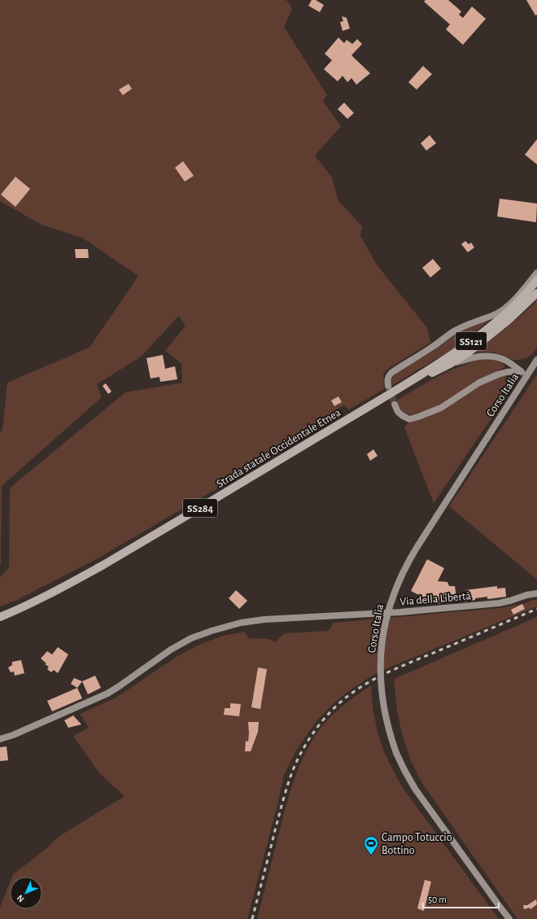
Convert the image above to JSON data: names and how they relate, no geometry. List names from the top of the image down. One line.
{"streets":{"main road":["SS121","Corso Italia","Strada statale Occidentale Etnea","SS284","Via della Libertà"]},"crossings":[["SS121","Strada statale Occidentale Etnea"]],"places":{"sports":["Campo Totuccio Bottino"]},"scale_bar":"50 m","north":"bottom left"}
